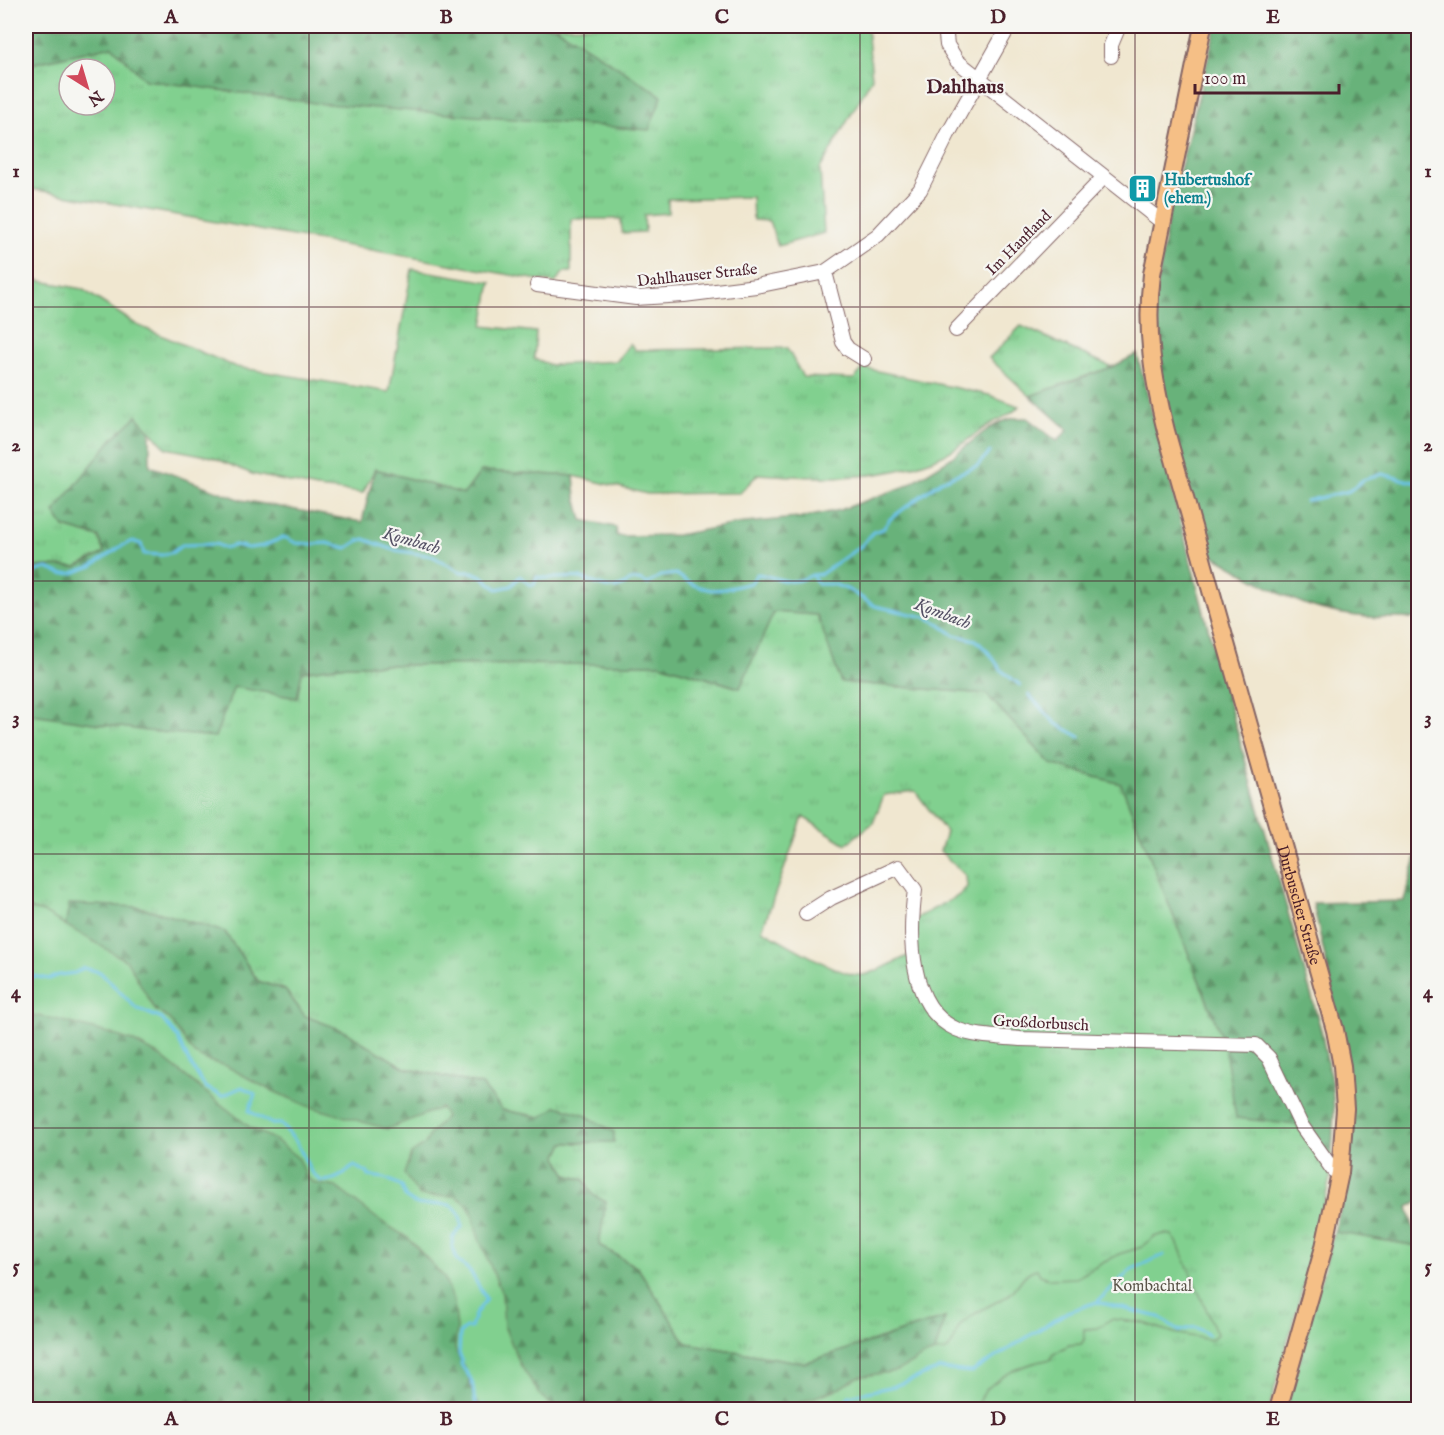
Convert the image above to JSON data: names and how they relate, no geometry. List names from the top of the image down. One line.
{"streets":{"main road":["Durbuscher Straße"],"street":["Im Hanfland","Dahlhauser Straße","Großdorbusch"]},"crossings":[["Durbuscher Straße","Großdorbusch"]],"districts":["Dahlhaus"],"water":["Kombach"],"parks":["Kombachtal"],"places":{"building":["Hubertushof (ehem.)"]},"scale_bar":"100 m","north":"bottom right","grid":{"columns":["A","B","C","D","E"],"rows":["1","2","3","4","5"]}}
